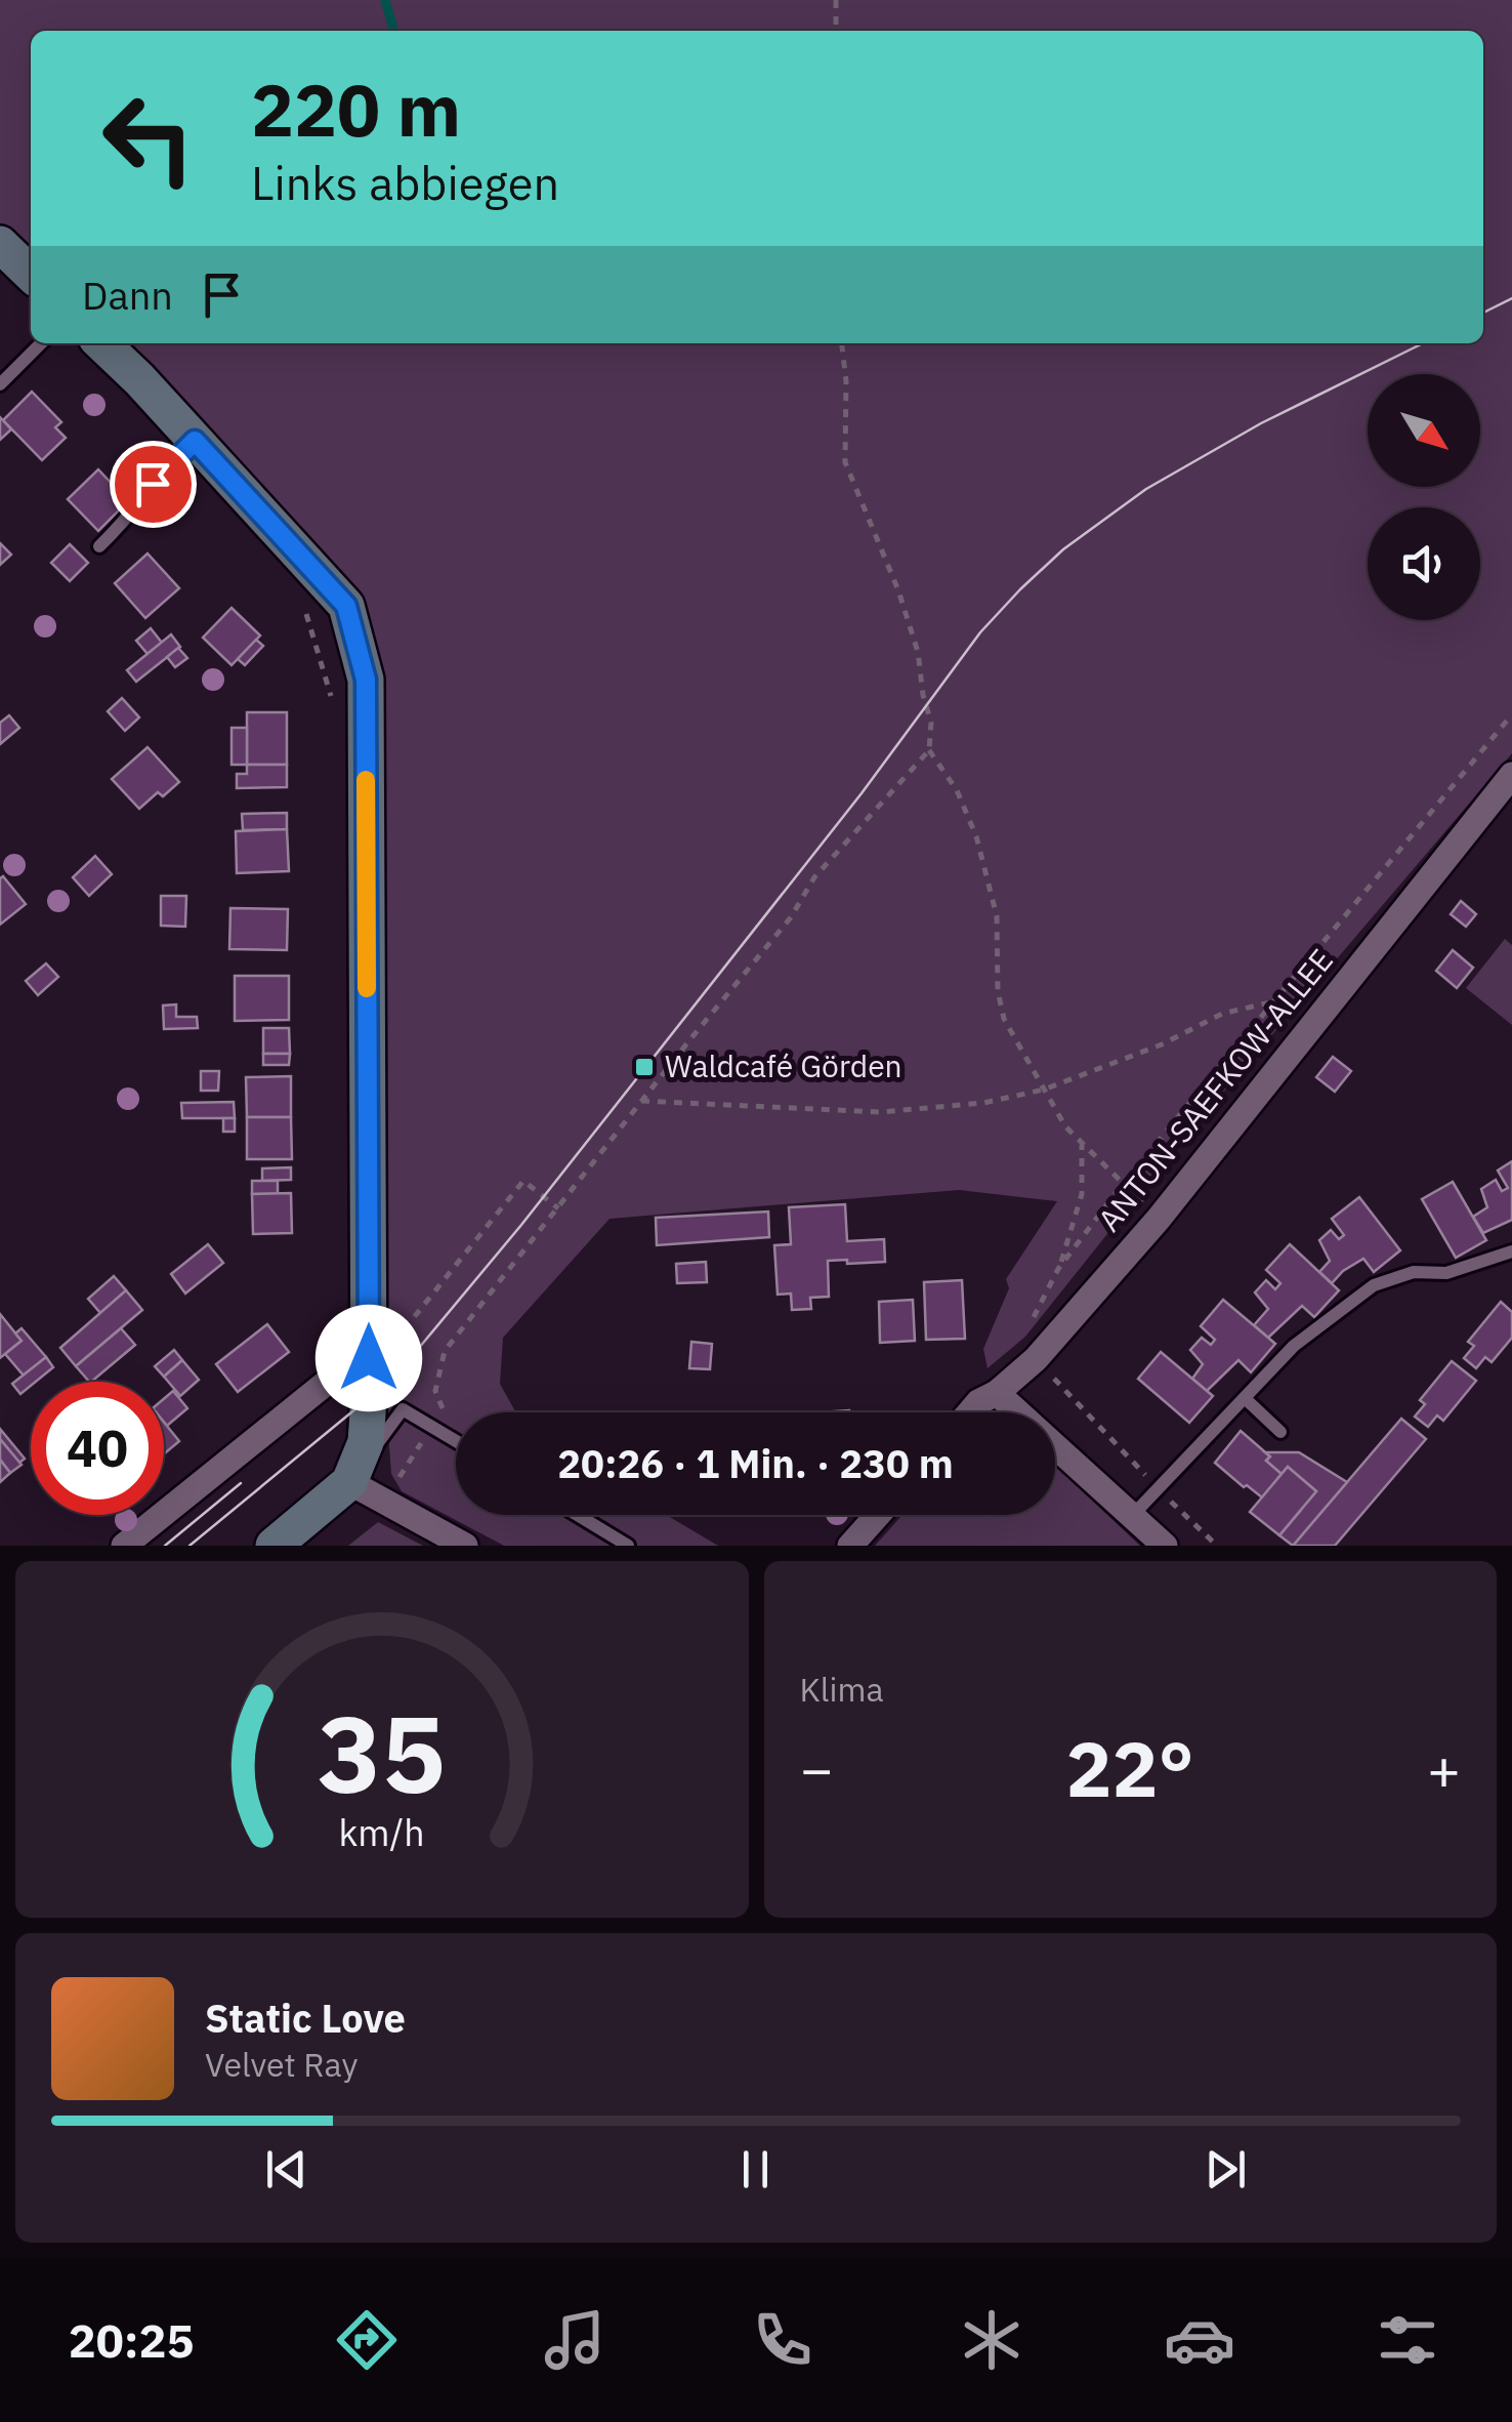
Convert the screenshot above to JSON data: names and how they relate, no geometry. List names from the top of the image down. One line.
{"streets":{"street":["ANTON-SAEFKOW-ALLEE"]},"places":{"transit":["Waldcafé Görden"]},"north":"bottom right","page":{"turn":["220 m","Links abbiegen"],"then":"Dann","limit":"40","trip":"20:26 · 1 Min. · 230 m","tile":"Klima","heat":["−","22°","+"],"song":["Static Love","Velvet Ray"],"tabs":"20:25","gauge":["35","km/h"]}}
